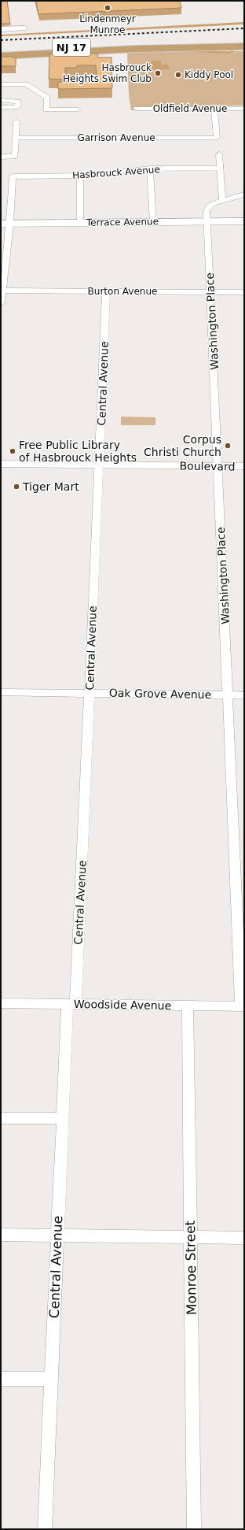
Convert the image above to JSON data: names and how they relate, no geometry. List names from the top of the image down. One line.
{"streets":{"highway":["NJ 17"],"main road":["Terrace Avenue"],"street":["Oldfield Avenue","Garrison Avenue","Hasbrouck Avenue","Burton Avenue","Washington Place","Central Avenue","Boulevard","Oak Grove Avenue","Woodside Avenue","Monroe Street"]},"crossings":[["Oldfield Avenue","Garrison Avenue"],["Hasbrouck Avenue","Terrace Avenue"],["Terrace Avenue","Washington Place"],["Burton Avenue","Washington Place"],["Burton Avenue","Central Avenue"],["Washington Place","Boulevard"],["Washington Place","Oak Grove Avenue"],["Washington Place","Woodside Avenue"],["Central Avenue","Boulevard"],["Central Avenue","Oak Grove Avenue"],["Central Avenue","Woodside Avenue"],["Woodside Avenue","Monroe Street"]],"places":["Lindenmeyr Munroe","Hasbrouck Heights Swim Club","Kiddy Pool","Corpus Christi Church","Free Public Library of Hasbrouck Heights","Tiger Mart"]}
